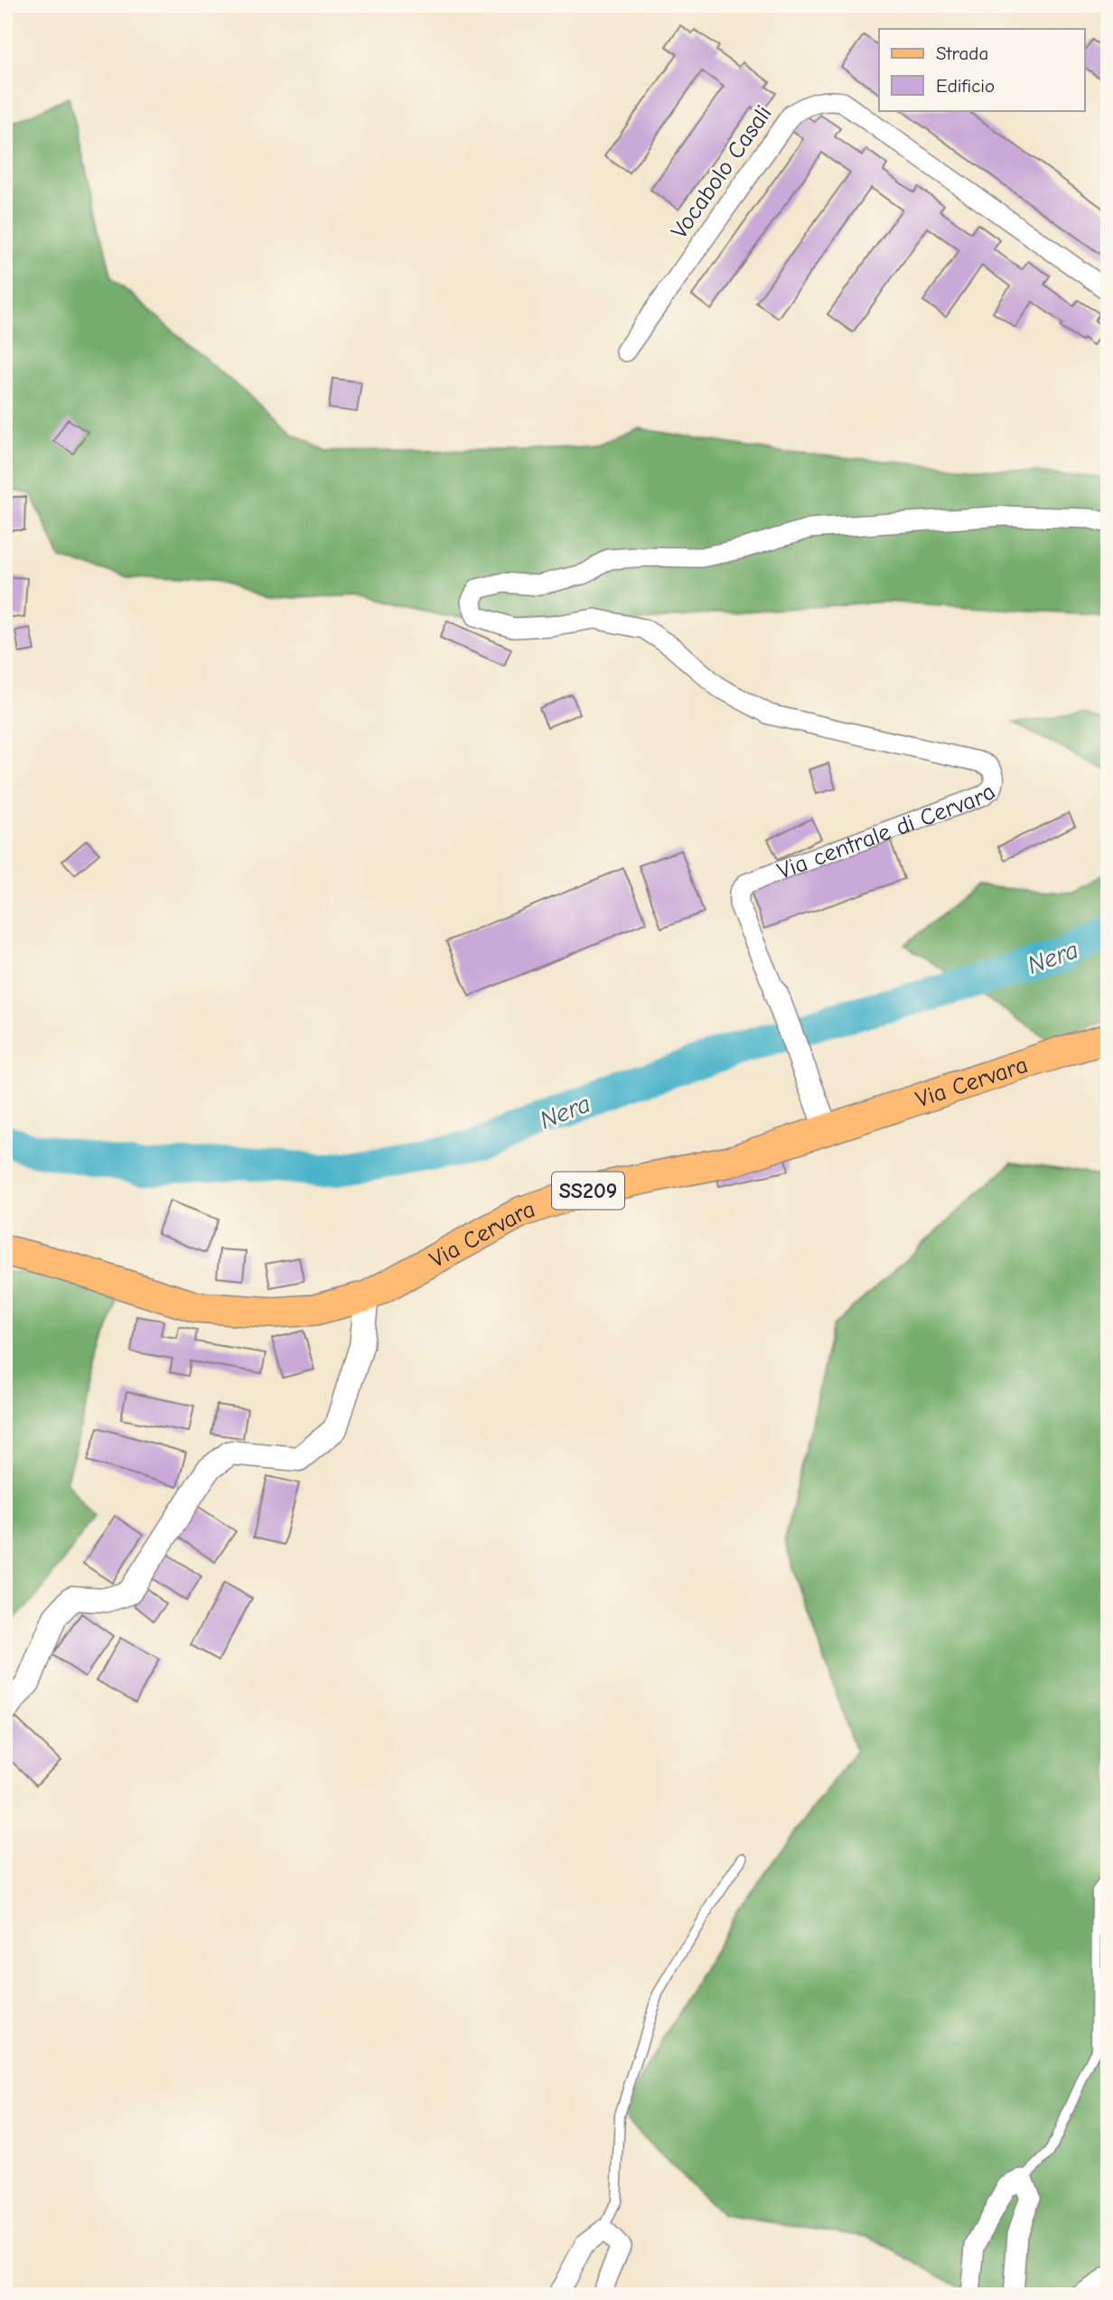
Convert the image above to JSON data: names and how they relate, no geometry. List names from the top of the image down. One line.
{"streets":{"main road":["Via Cervara","SS209"],"street":["Vocabolo Casali","Via centrale di Cervara"]},"crossings":[["Via centrale di Cervara","Via Cervara"]],"water":["Nera"],"legend":["Strada","Edificio"]}
